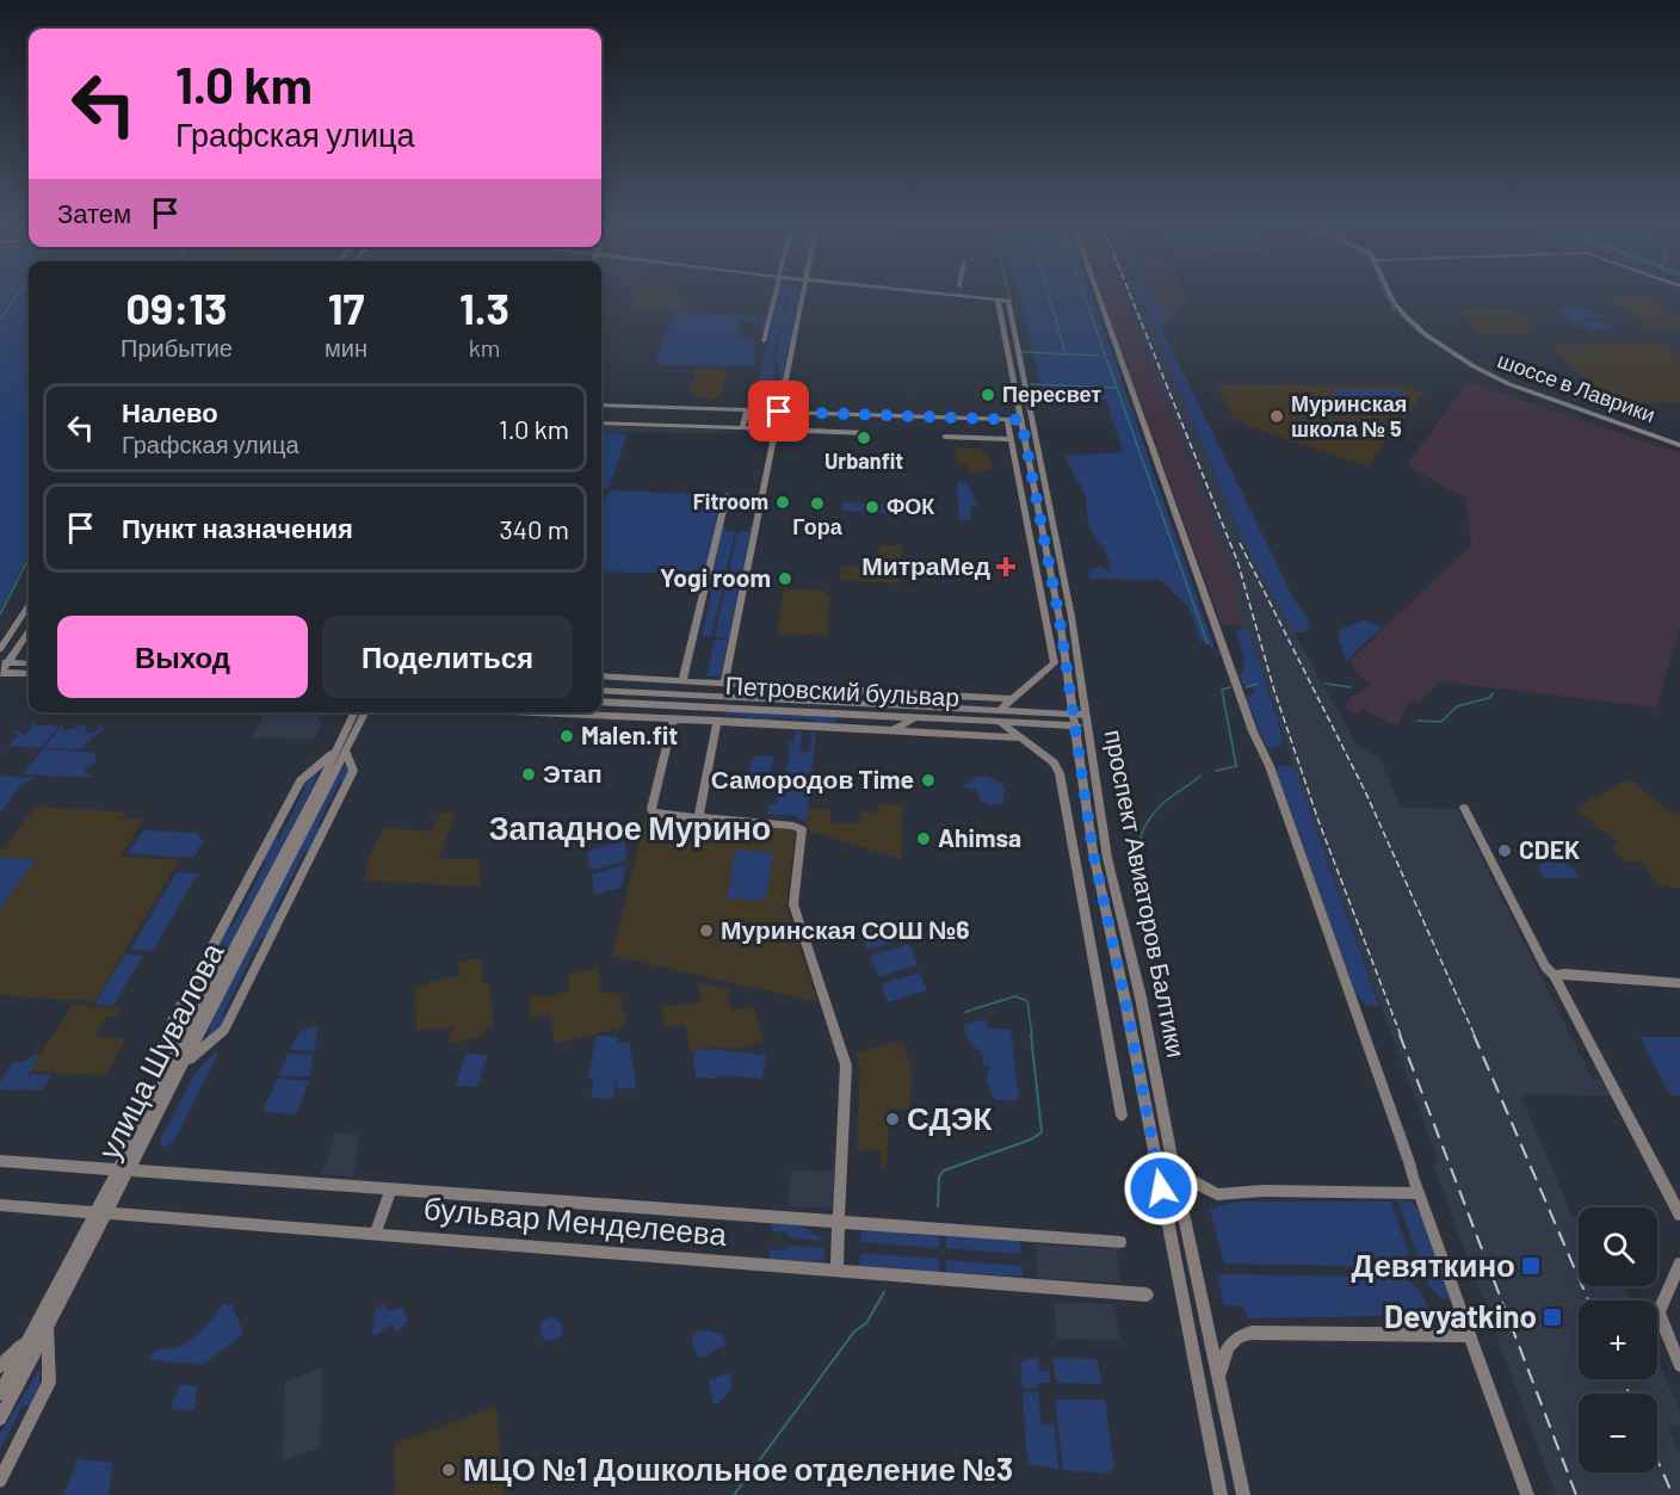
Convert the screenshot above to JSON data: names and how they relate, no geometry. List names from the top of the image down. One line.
{"streets":{"street":["шоссе в Лаврики","Петровский бульвар","проспект Авиаторов Балтики","улица Шувалова","бульвар Менделеева"]},"crossings":[["Петровский бульвар","проспект Авиаторов Балтики"],["улица Шувалова","бульвар Менделеева"]],"districts":["Западное Мурино"],"places":{"other":["Пересвет","Муринская школа № 5","Urbanfit","Fitroom","Гора","ФОК","Yogi room","Malen.fit","Этап","Самородов Time","Ahimsa","CDEK","Муринская СОШ №6","СДЭК","МЦО №1 Дошкольное отделение №3"],"health":["МитраМед"],"transit":["Девяткино","Devyatkino"]},"page":{"turn":["1.0 km","Графская улица"],"then":"Затем","eta":["09:13","Прибытие","17","мин","1.3","km"],"list":[{"name":"Налево","note":"Графская улица","value":"1.0 km"},{"name":"Пункт назначения","value":"340 m"}],"buttons":["Выход","Поделиться"],"map_buttons":["+","−"]}}
